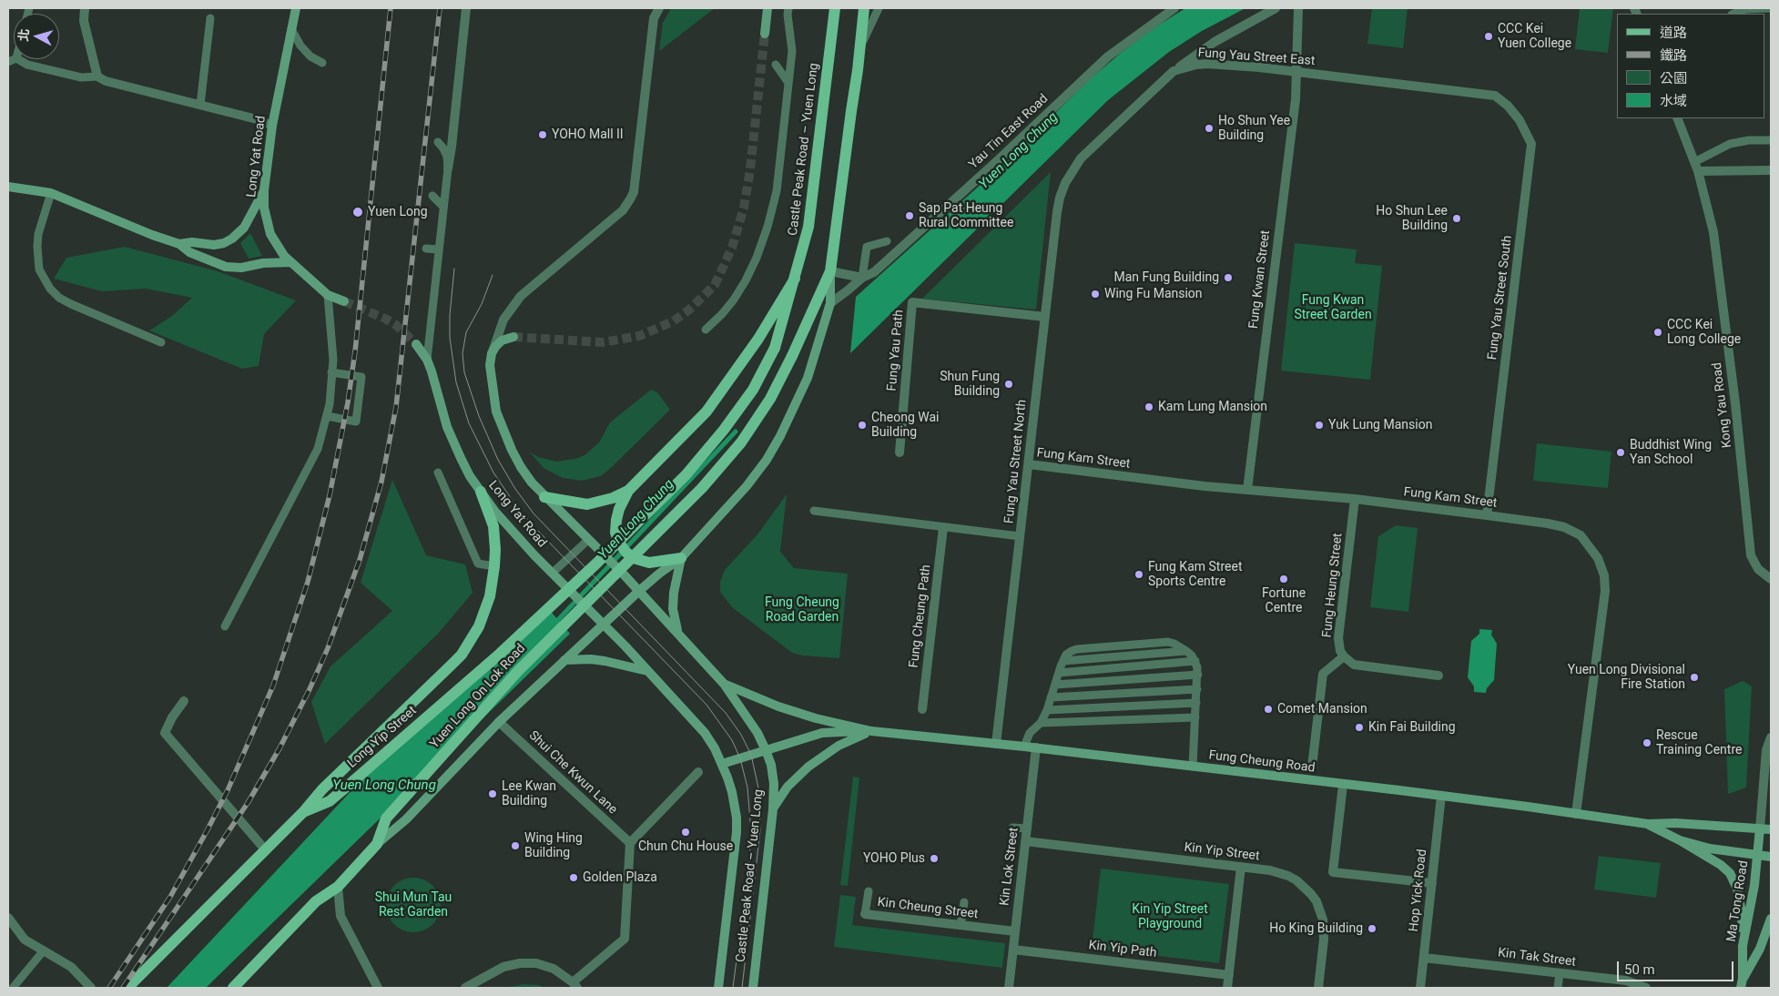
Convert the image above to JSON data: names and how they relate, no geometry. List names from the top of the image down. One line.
{"streets":{"main road":["Castle Peak Road – Yuen Long","Yuen Long On Lok Road","Long Yip Street"],"street":["Fung Yau Street East","Yau Tin East Road","Long Yat Road","Fung Kwan Street","Fung Yau Street South","Fung Yau Path","Kong Yau Road","Fung Kam Street","Fung Yau Street North","Fung Heung Street","Fung Cheung Path","Fung Cheung Road","Shui Che Kwun Lane","Kin Yip Street","Kin Lok Street","Hop Yick Road","Ma Tong Road","Kin Cheung Street","Kin Yip Path","Kin Tak Street"]},"crossings":[["Fung Yau Street East","Fung Kwan Street"],["Fung Yau Street East","Fung Yau Street South"],["Fung Yau Street East","Fung Yau Street North"],["Castle Peak Road – Yuen Long","Long Yat Road"],["Castle Peak Road – Yuen Long","Yuen Long On Lok Road"],["Castle Peak Road – Yuen Long","Long Yip Street"],["Castle Peak Road – Yuen Long","Fung Cheung Road"],["Fung Kwan Street","Fung Kam Street"],["Fung Yau Street South","Fung Kam Street"],["Fung Yau Path","Fung Yau Street North"],["Fung Kam Street","Fung Yau Street North"],["Fung Kam Street","Fung Heung Street"],["Fung Kam Street","Fung Cheung Road"],["Fung Yau Street North","Fung Cheung Road"],["Yuen Long On Lok Road","Shui Che Kwun Lane"],["Fung Cheung Road","Kin Lok Street"],["Fung Cheung Road","Hop Yick Road"],["Fung Cheung Road","Ma Tong Road"],["Kin Yip Street","Kin Lok Street"],["Kin Lok Street","Kin Cheung Street"],["Kin Lok Street","Kin Yip Path"],["Hop Yick Road","Kin Tak Street"]],"water":["Yuen Long Chung"],"parks":["Fung Kwan Street Garden","Fung Cheung Road Garden","Shui Mun Tau Rest Garden","Kin Yip Street Playground"],"places":["CCC Kei Yuen College","Ho Shun Yee Building","YOHO Mall II","Yuen Long","Sap Pat Heung Rural Committee","Ho Shun Lee Building","Man Fung Building","Wing Fu Mansion","CCC Kei Long College","Shun Fung Building","Kam Lung Mansion","Cheong Wai Building","Yuk Lung Mansion","Buddhist Wing Yan School","Fung Kam Street Sports Centre","Fortune Centre","Yuen Long Divisional Fire Station","Comet Mansion","Kin Fai Building","Rescue Training Centre","Lee Kwan Building","Chun Chu House","Wing Hing Building","YOHO Plus","Golden Plaza","Ho King Building"],"legend":["道路","鐵路","公園","水域"],"scale_bar":"50 m","north":"left"}
